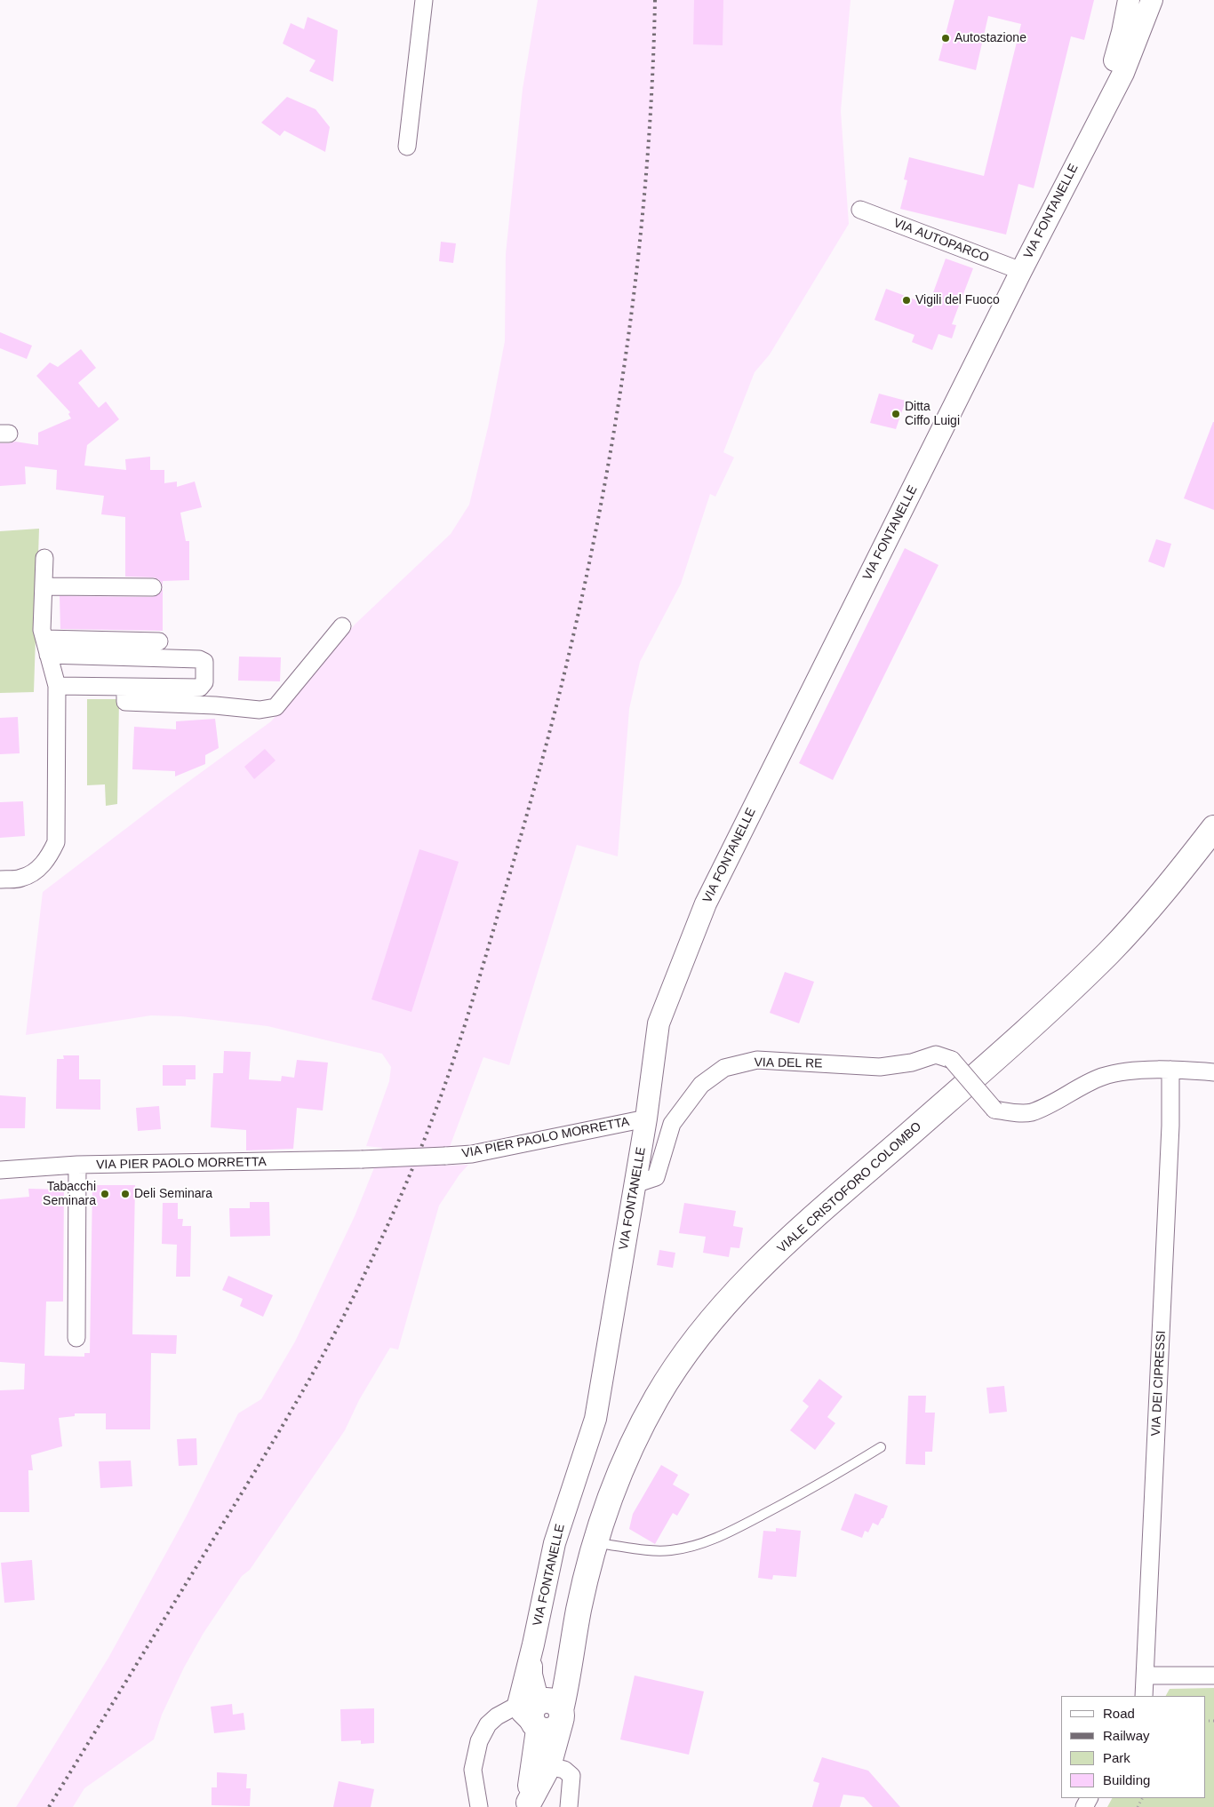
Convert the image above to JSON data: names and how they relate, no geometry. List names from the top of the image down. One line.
{"streets":{"main road":["VIALE CRISTOFORO COLOMBO"],"street":["VIA FONTANELLE","VIA AUTOPARCO","VIA DEL RE","VIA PIER PAOLO MORRETTA","VIA DEI CIPRESSI"]},"crossings":[["VIA FONTANELLE","VIA AUTOPARCO"],["VIA FONTANELLE","VIA DEL RE"],["VIA FONTANELLE","VIA PIER PAOLO MORRETTA"],["VIA FONTANELLE","VIALE CRISTOFORO COLOMBO"],["VIA DEL RE","VIA DEI CIPRESSI"]],"places":["Autostazione","Vigili del Fuoco","Ditta Ciffo Luigi","Tabacchi Seminara","Deli Seminara"],"legend":["Road","Railway","Park","Building"]}
